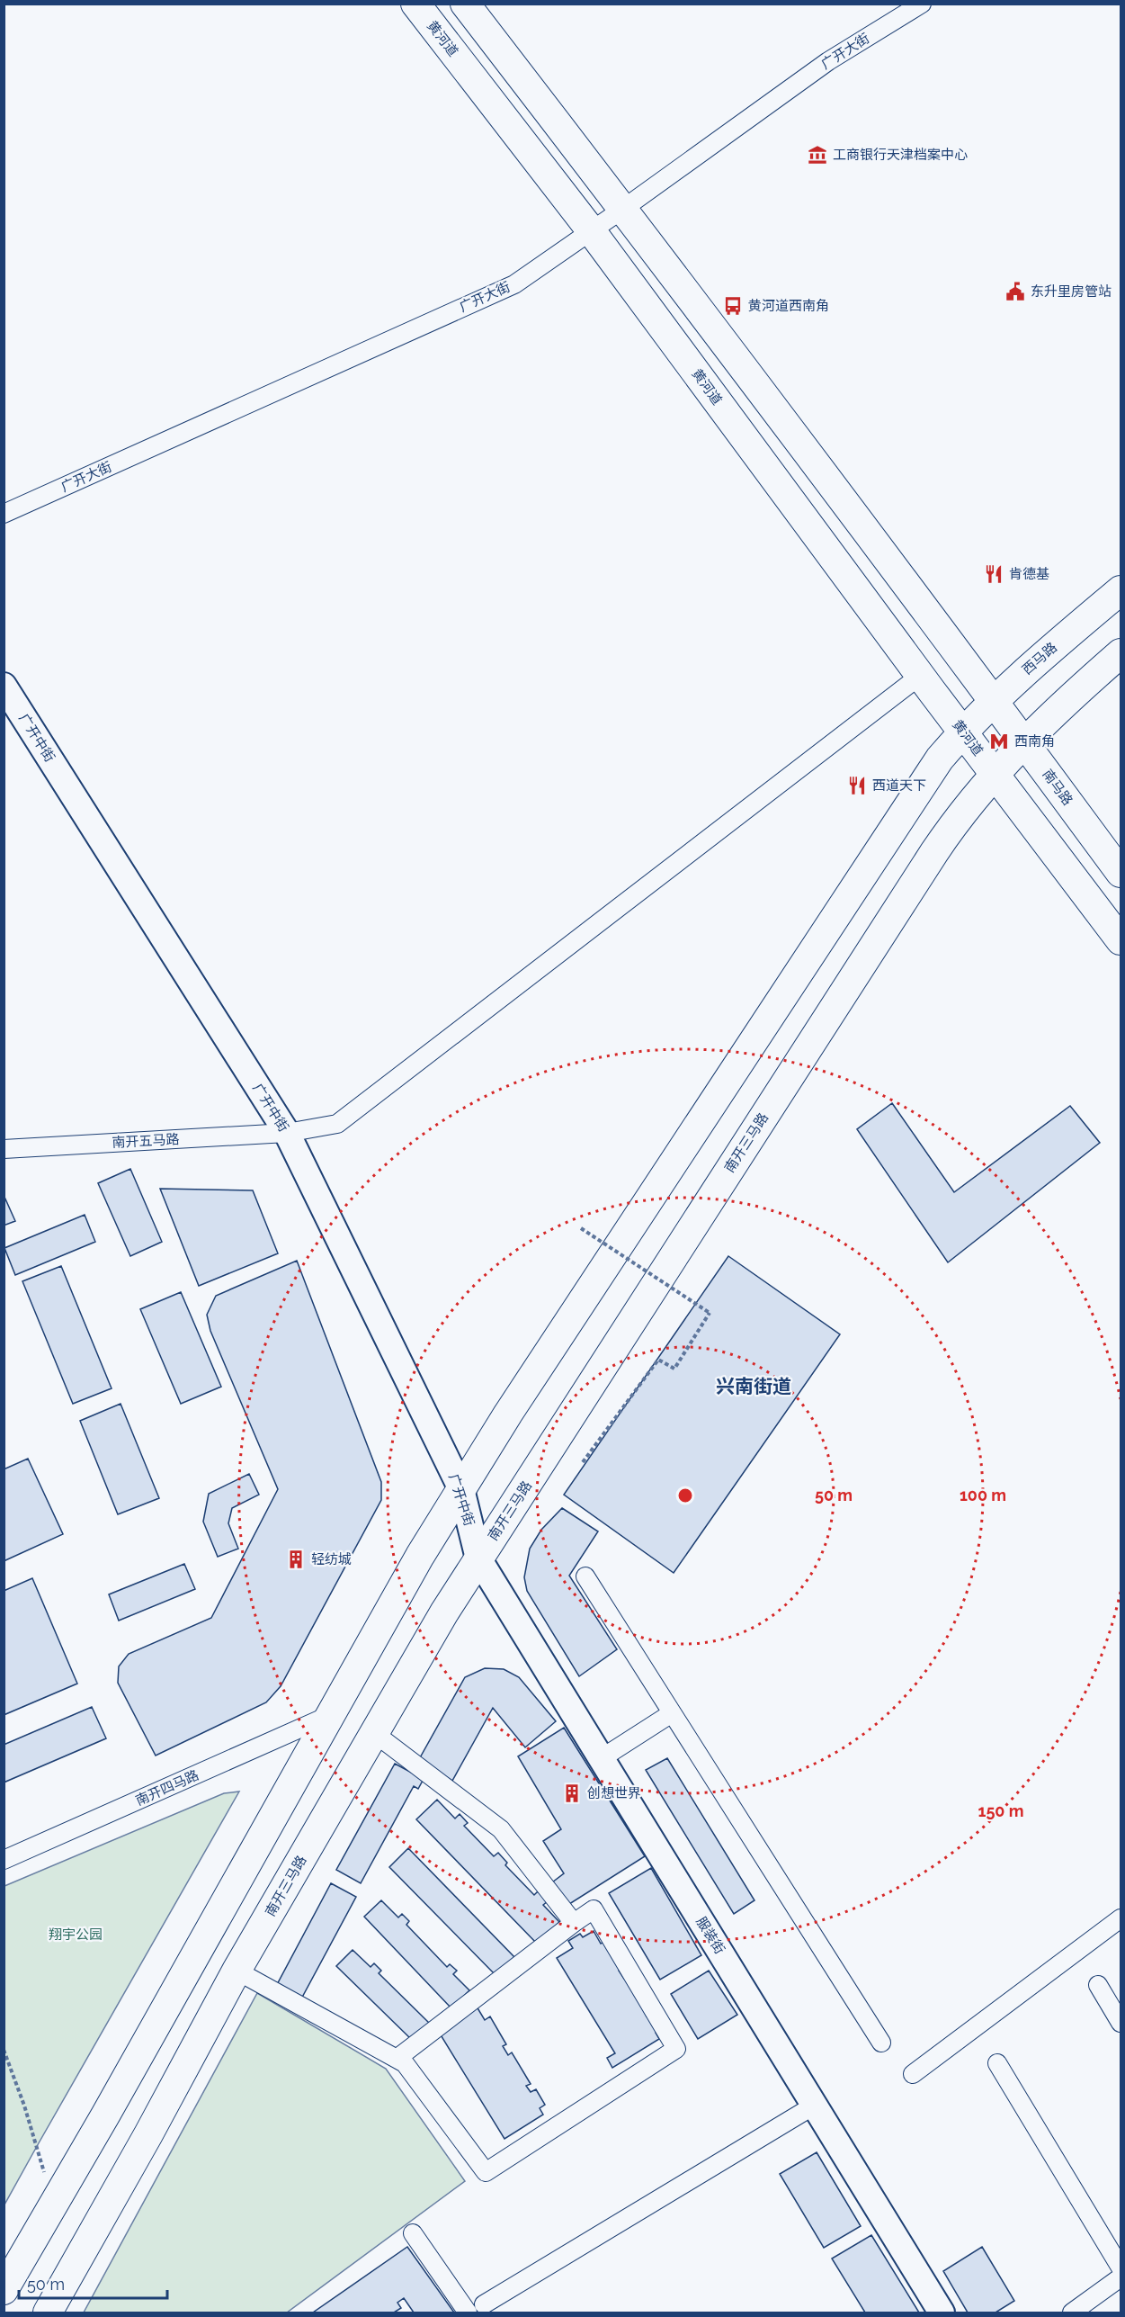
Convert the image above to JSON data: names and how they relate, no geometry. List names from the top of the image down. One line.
{"streets":{"main road":["黄河道","西马路","南马路","南开三马路"],"street":["广开大街","广开中街","南开五马路","南开四马路","服装街"]},"crossings":[["黄河道","广开大街"],["黄河道","西马路"],["黄河道","南开五马路"],["黄河道","南开三马路"],["西马路","南马路"],["广开中街","南开五马路"],["广开中街","南开三马路"],["广开中街","服装街"],["南马路","南开三马路"],["南开三马路","服装街"]],"districts":["兴南街道"],"parks":["翔宇公园"],"places":{"museum":["工商银行天津档案中心"],"public building":["东升里房管站"],"bus stop":["黄河道西南角"],"restaurant":["肯德基","西道天下"],"metro station":["西南角"],"building":["轻纺城","创想世界"]},"scale_bar":"50 m","rings":["50 m","100 m","150 m"]}
